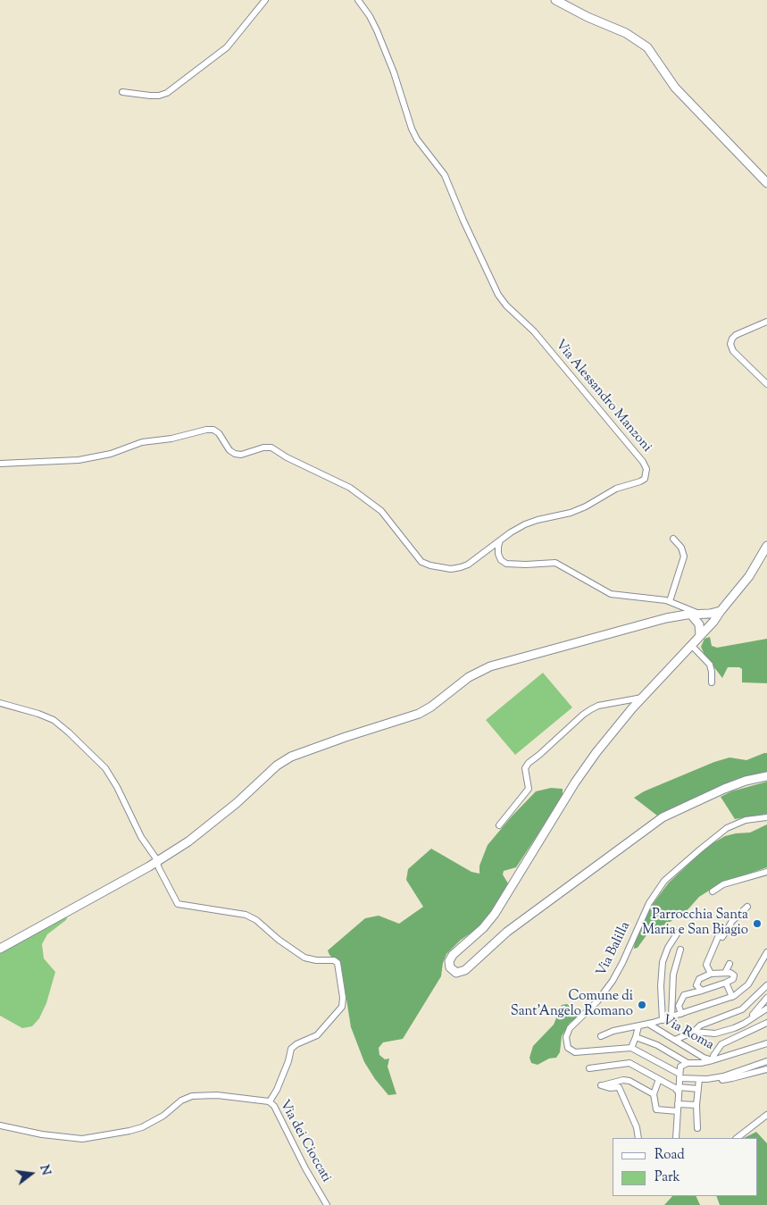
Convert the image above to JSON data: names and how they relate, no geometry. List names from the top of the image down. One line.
{"streets":{"street":["Via Alessandro Manzoni","Via Balilla","Via Roma","Via dei Cioccati"]},"places":["Parrocchia Santa Maria e San Biagio","Comune di Sant'Angelo Romano"],"legend":["Road","Park"],"north":"right"}
